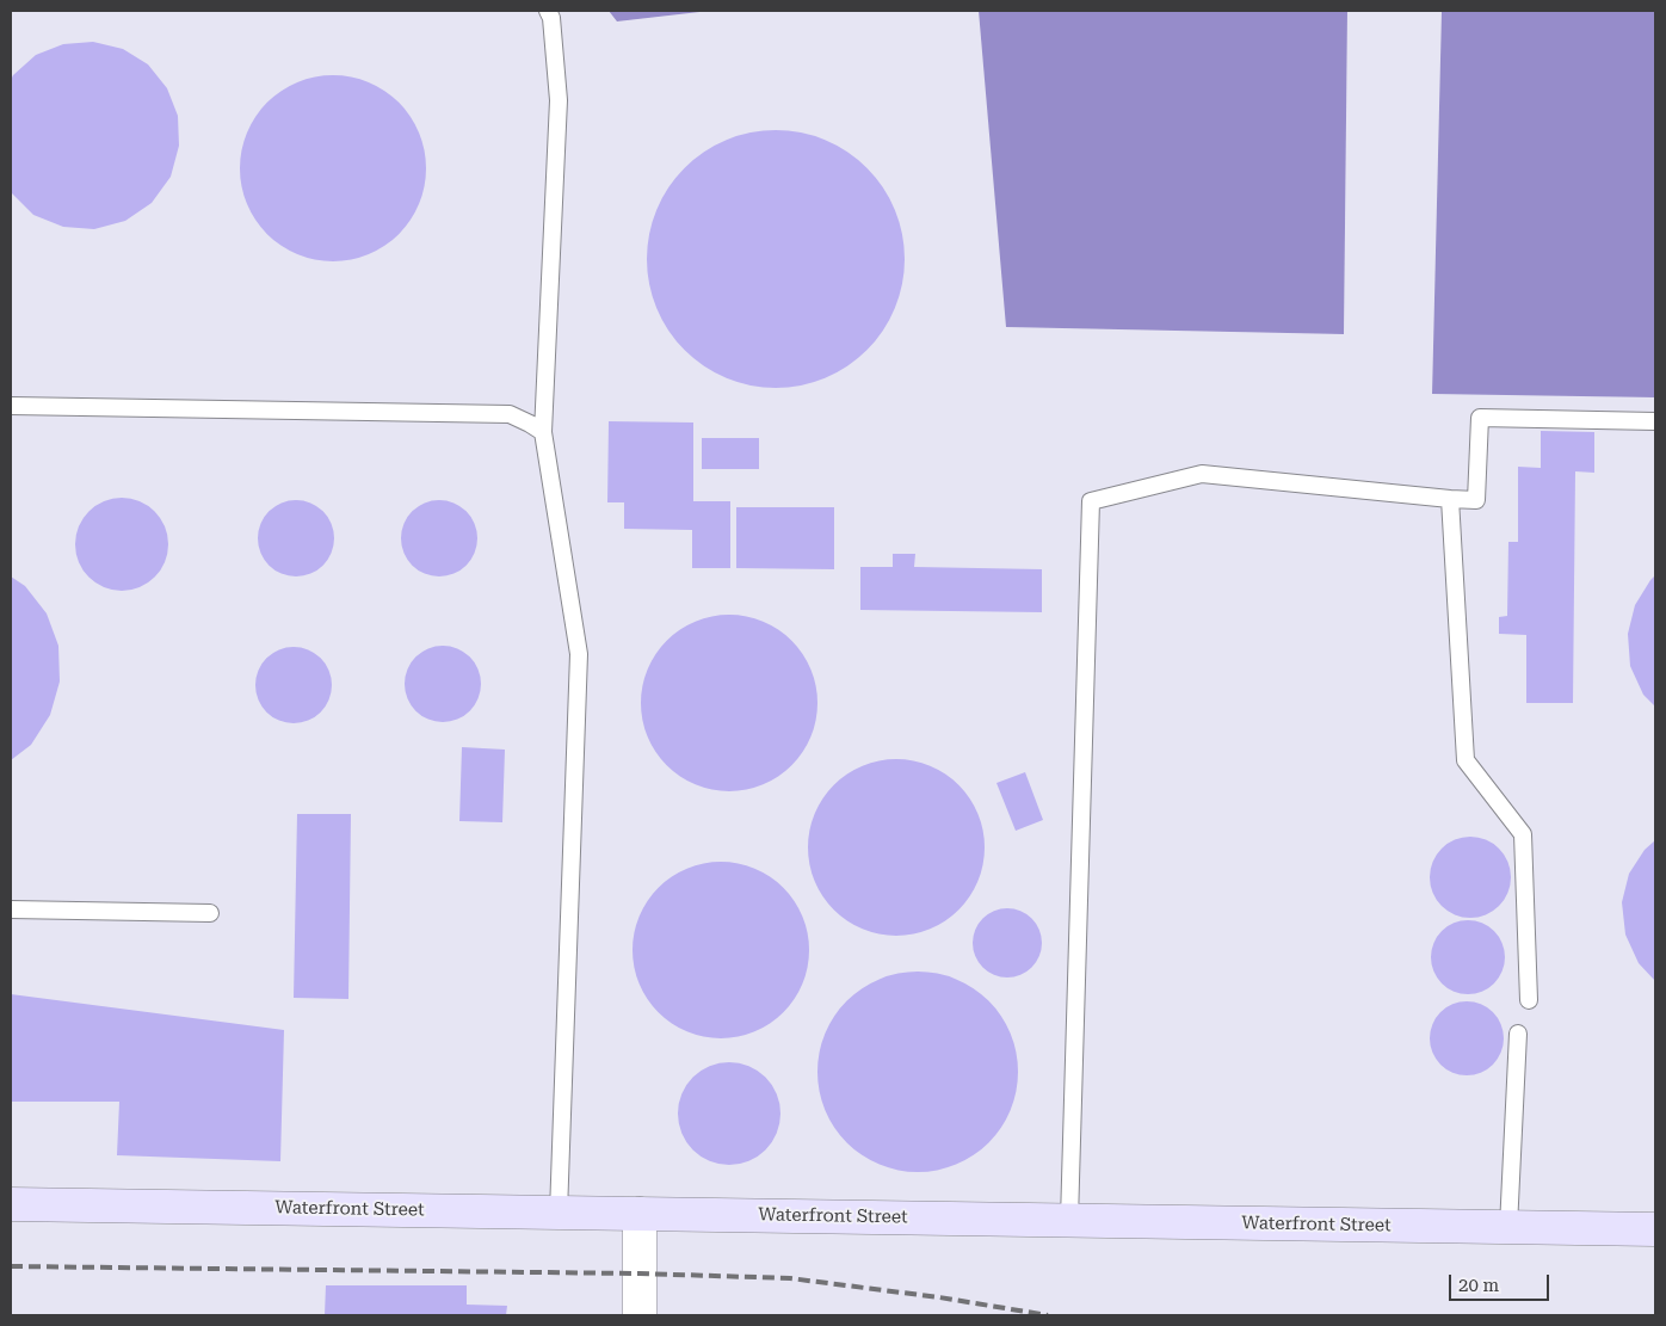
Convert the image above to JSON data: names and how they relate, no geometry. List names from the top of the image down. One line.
{"streets":{"street":["Waterfront Street"]},"scale_bar":"20 m"}
